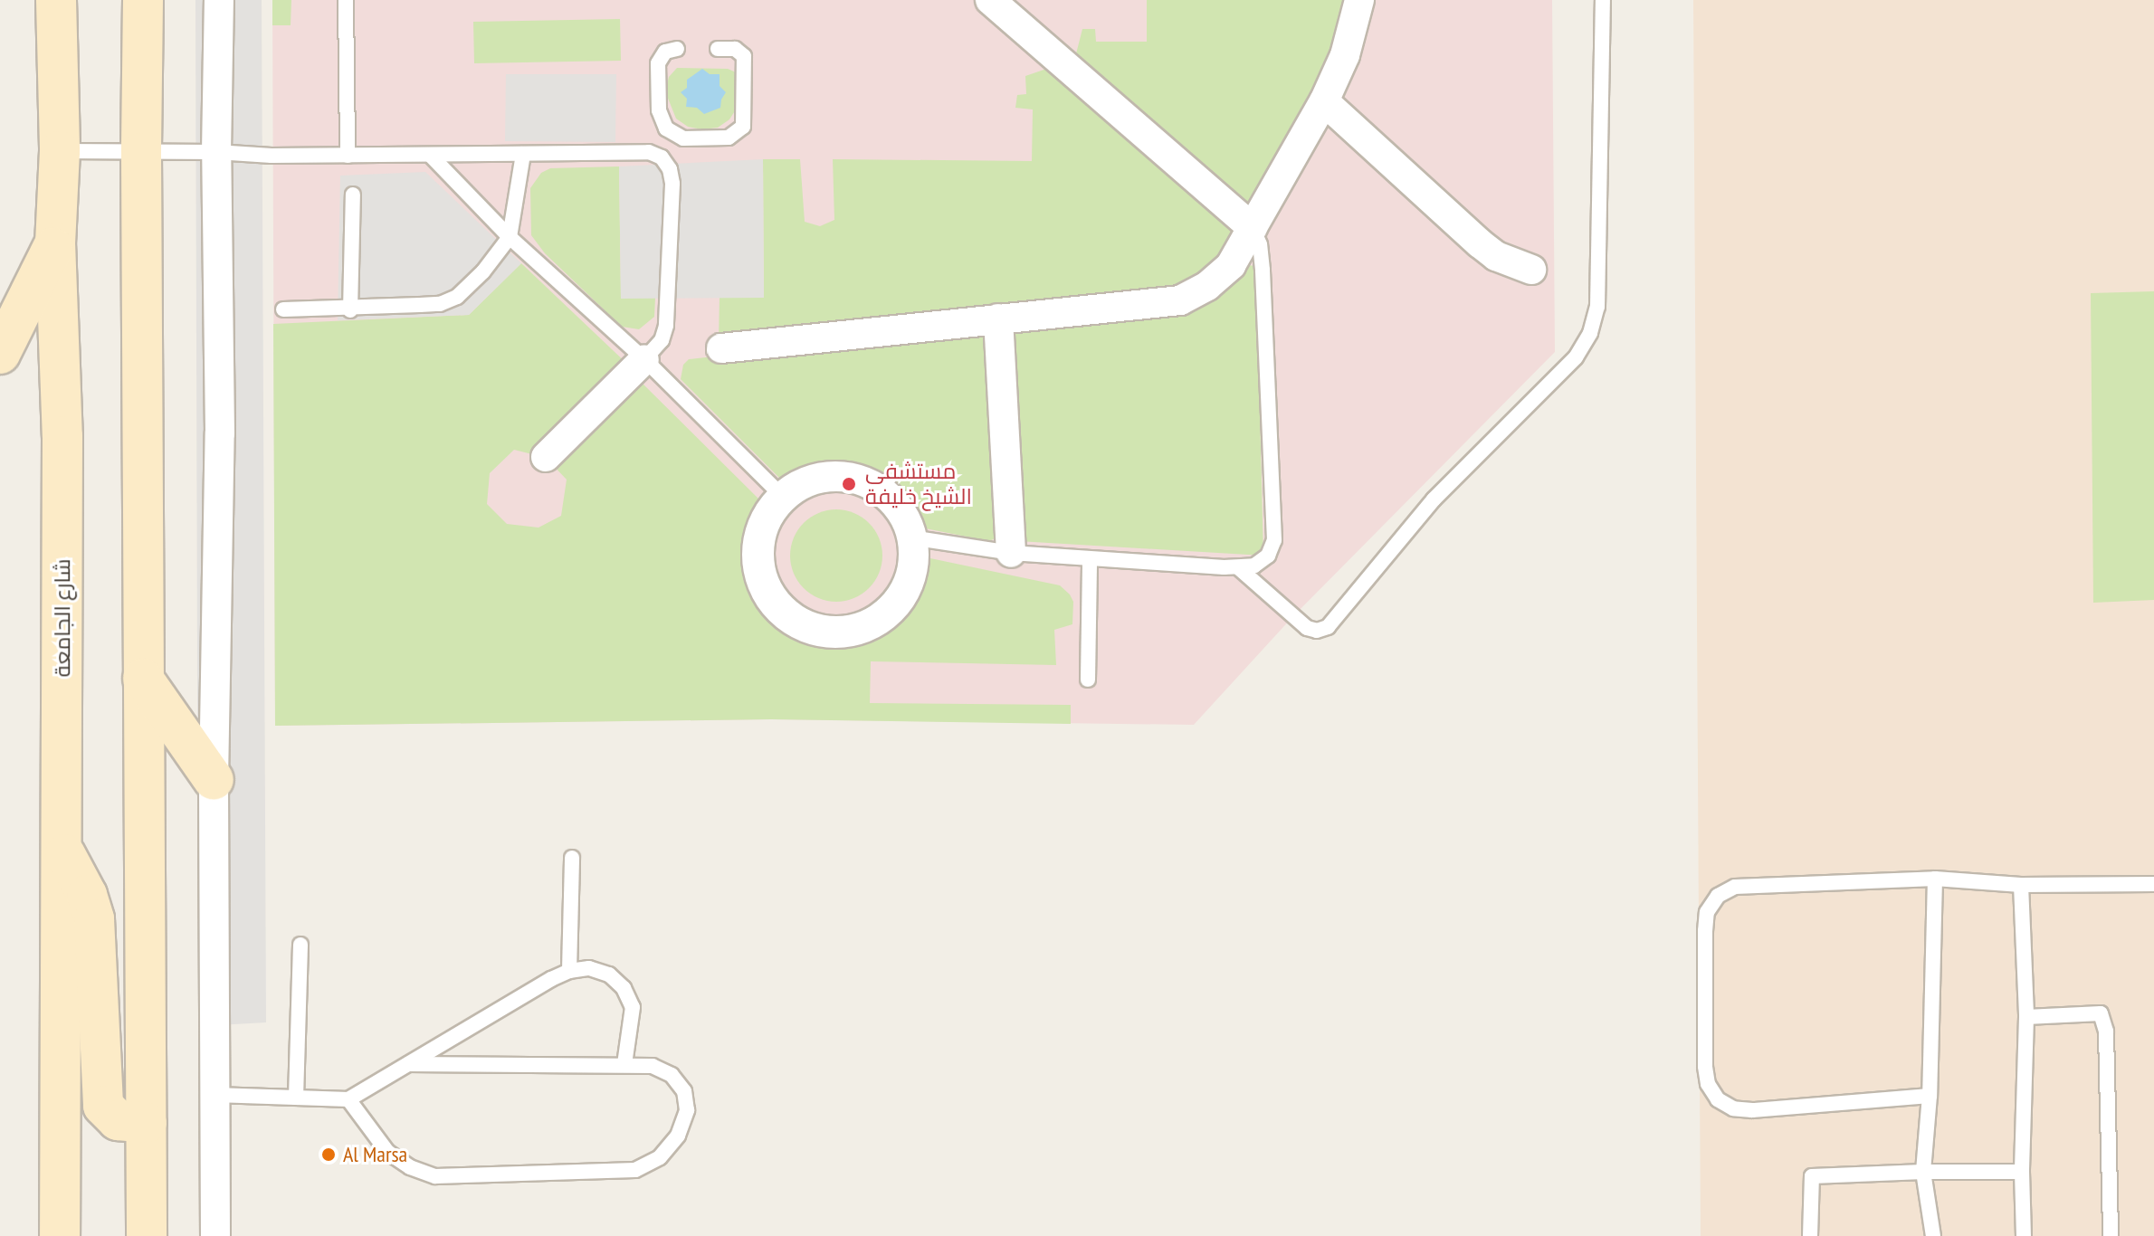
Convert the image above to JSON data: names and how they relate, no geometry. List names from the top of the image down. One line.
{"streets":{"main road":["شارع الجامعة"]},"places":["مستشفى الشيخ خليفة","Al Marsa"]}
